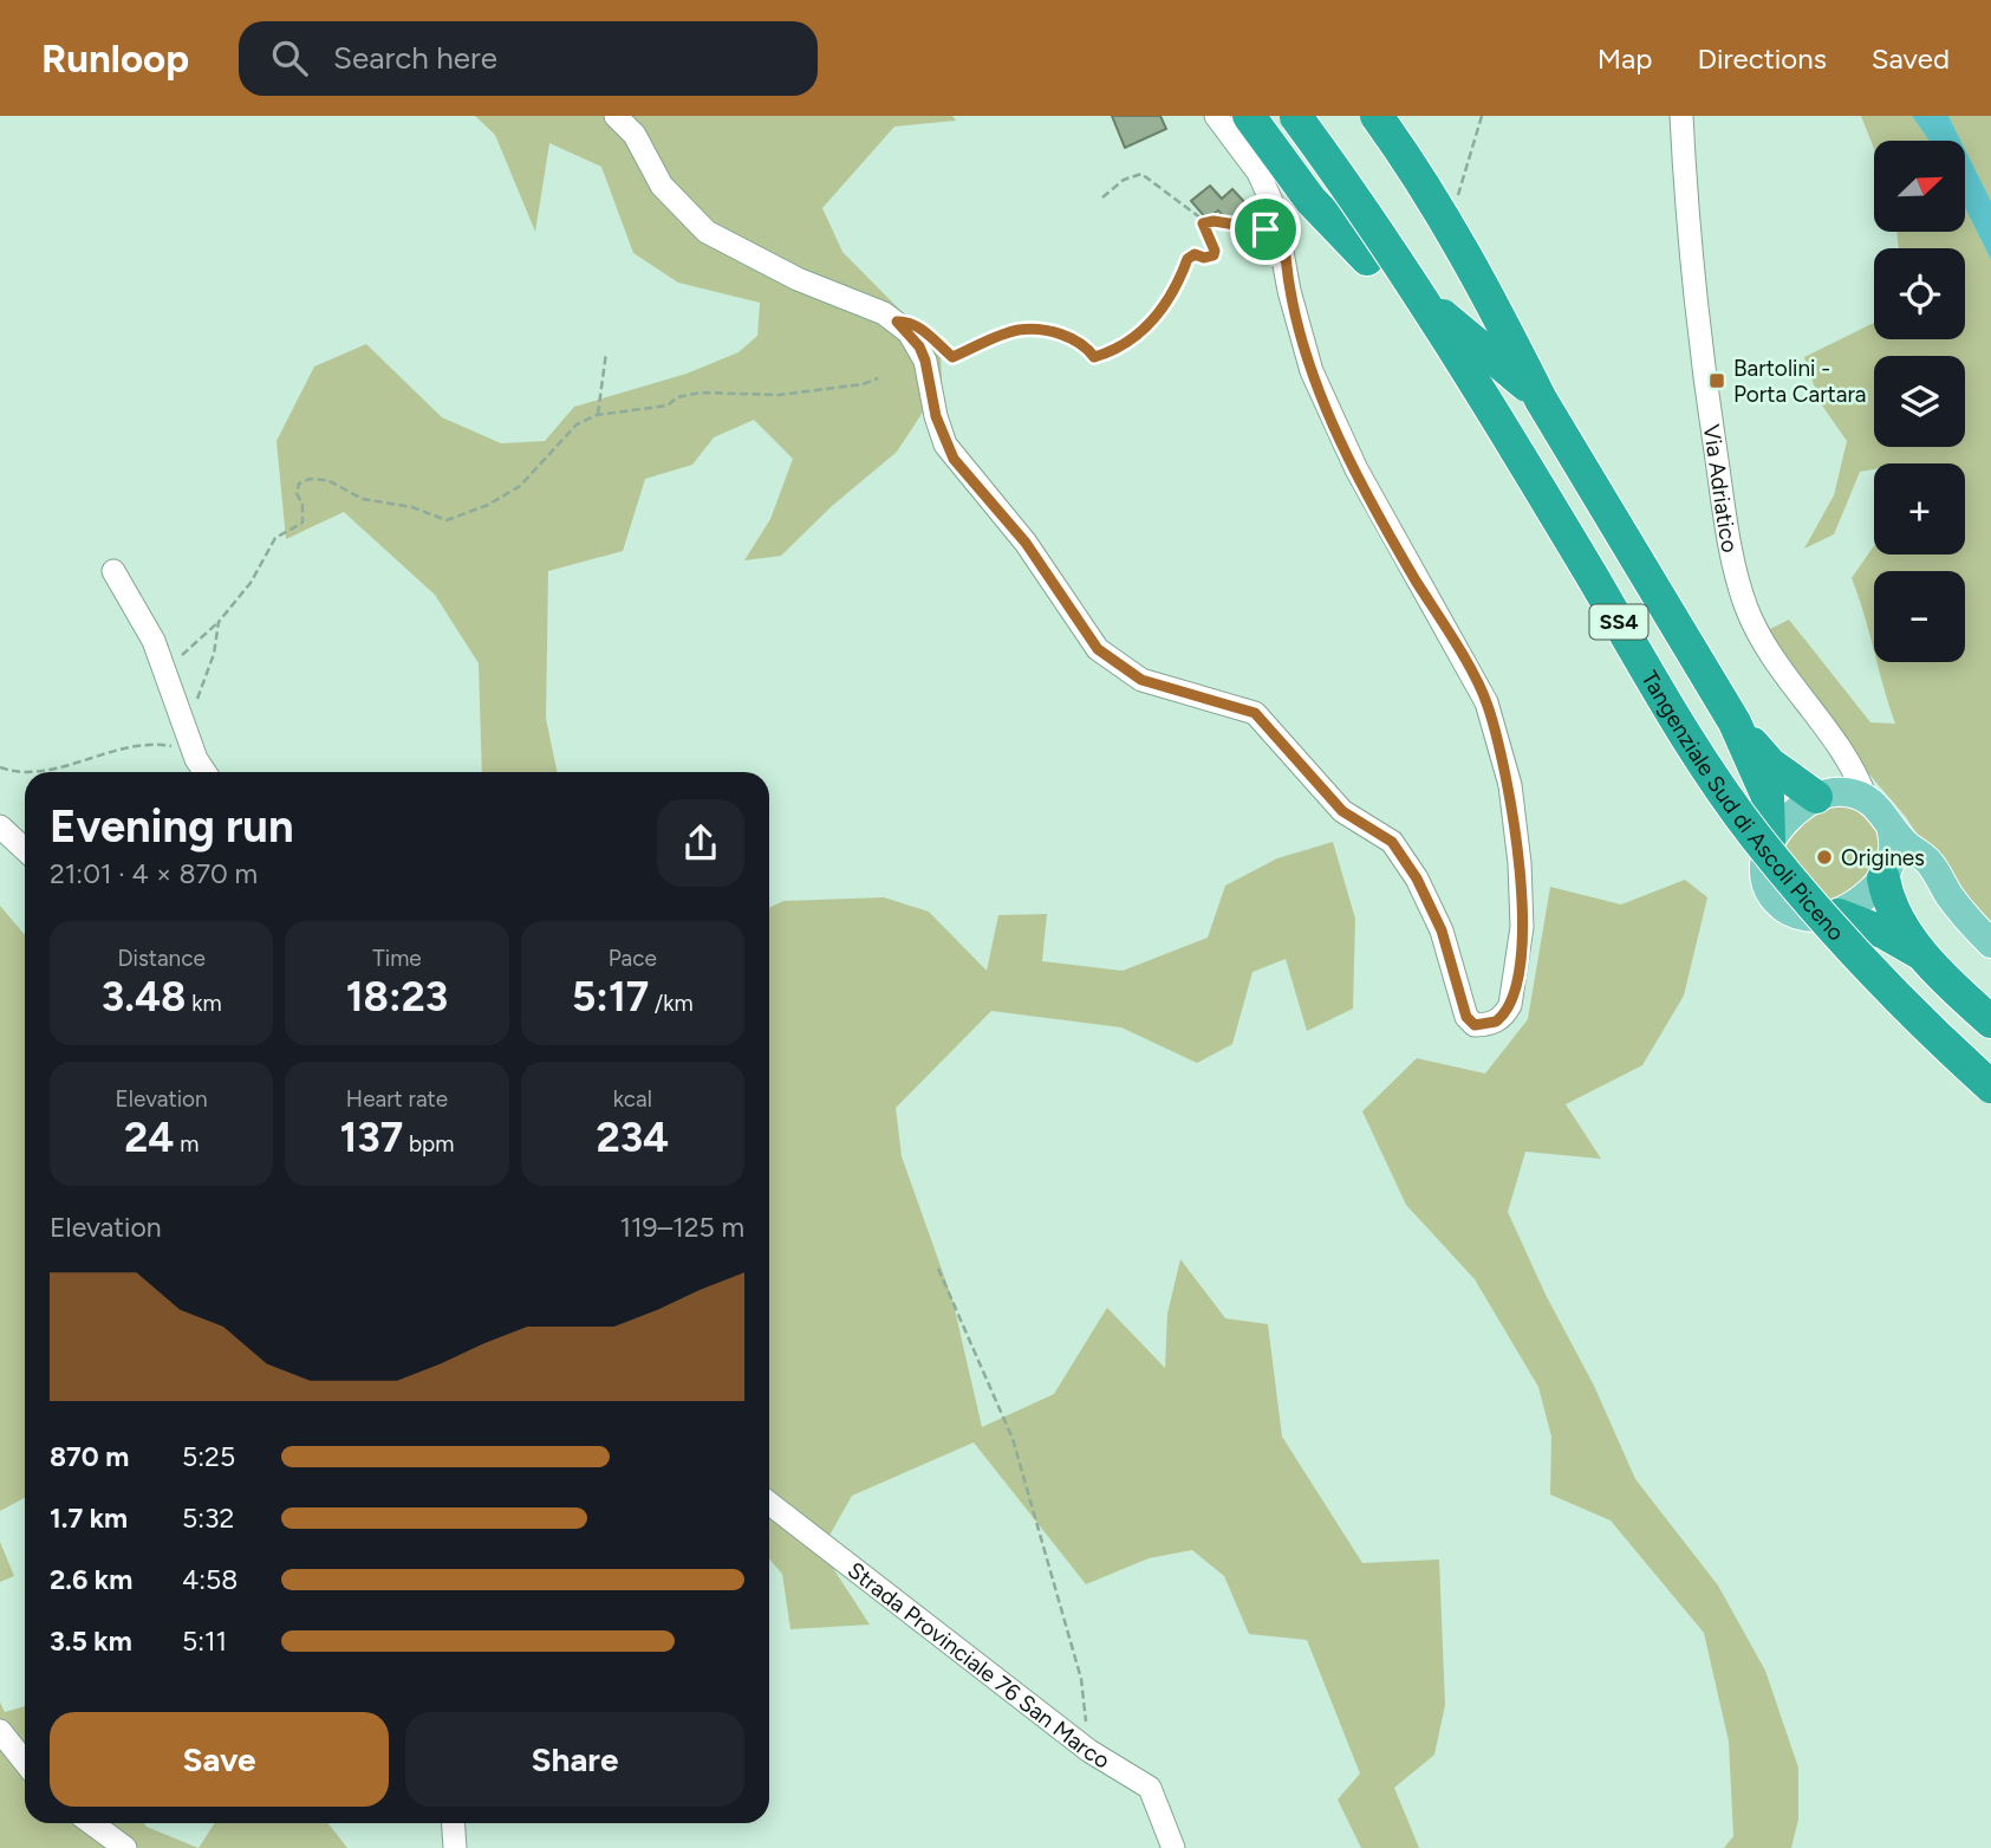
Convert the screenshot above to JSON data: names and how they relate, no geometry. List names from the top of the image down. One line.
{"streets":{"highway":["SS4","Tangenziale Sud di Ascoli Piceno"],"main road":["Via Adriatico"],"street":["Strada Provinciale 76 San Marco"]},"places":{"transit":["Bartolini - Porta Cartara"],"other":["Origines"]},"north":"top right","page":{"header":"Runloop","search":"Search here","nav":["Map","Directions","Saved"],"map_buttons":["+","−"],"heading":["Evening run","21:01 · 4 × 870 m"],"stats":[["Distance","3.48 km"],["Time","18:23"],["Pace","5:17 /km"],["Elevation","24 m"],["Heart rate","137 bpm"],["kcal","234"]],"chart":["Elevation","119–125 m"],"list":[{"name":"870 m","note":"5:25"},{"name":"1.7 km","note":"5:32"},{"name":"2.6 km","note":"4:58"},{"name":"3.5 km","note":"5:11"}],"buttons":["Save","Share"]}}
